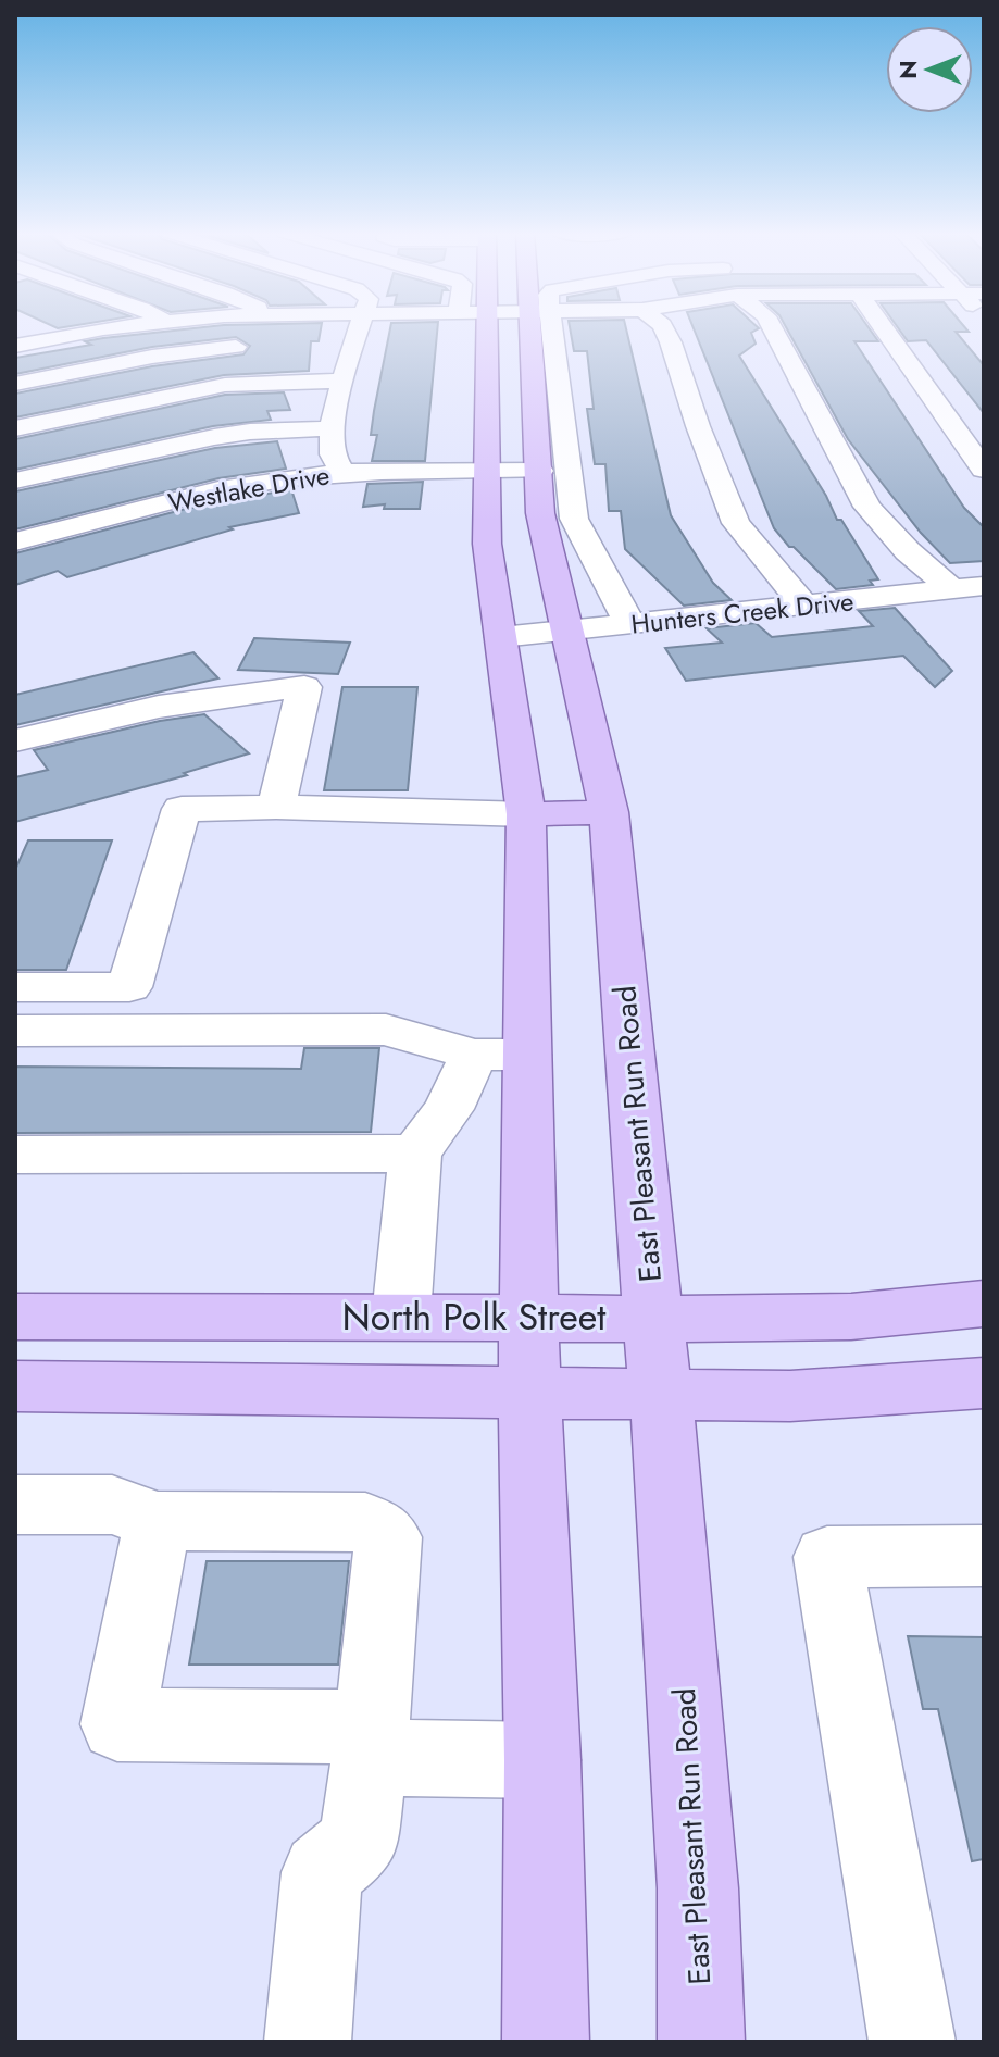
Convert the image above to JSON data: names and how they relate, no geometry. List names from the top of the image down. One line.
{"streets":{"main road":["East Pleasant Run Road","North Polk Street"],"street":["Westlake Drive","Hunters Creek Drive"]},"crossings":[["Westlake Drive","East Pleasant Run Road"],["Hunters Creek Drive","East Pleasant Run Road"],["East Pleasant Run Road","North Polk Street"]],"north":"left"}
